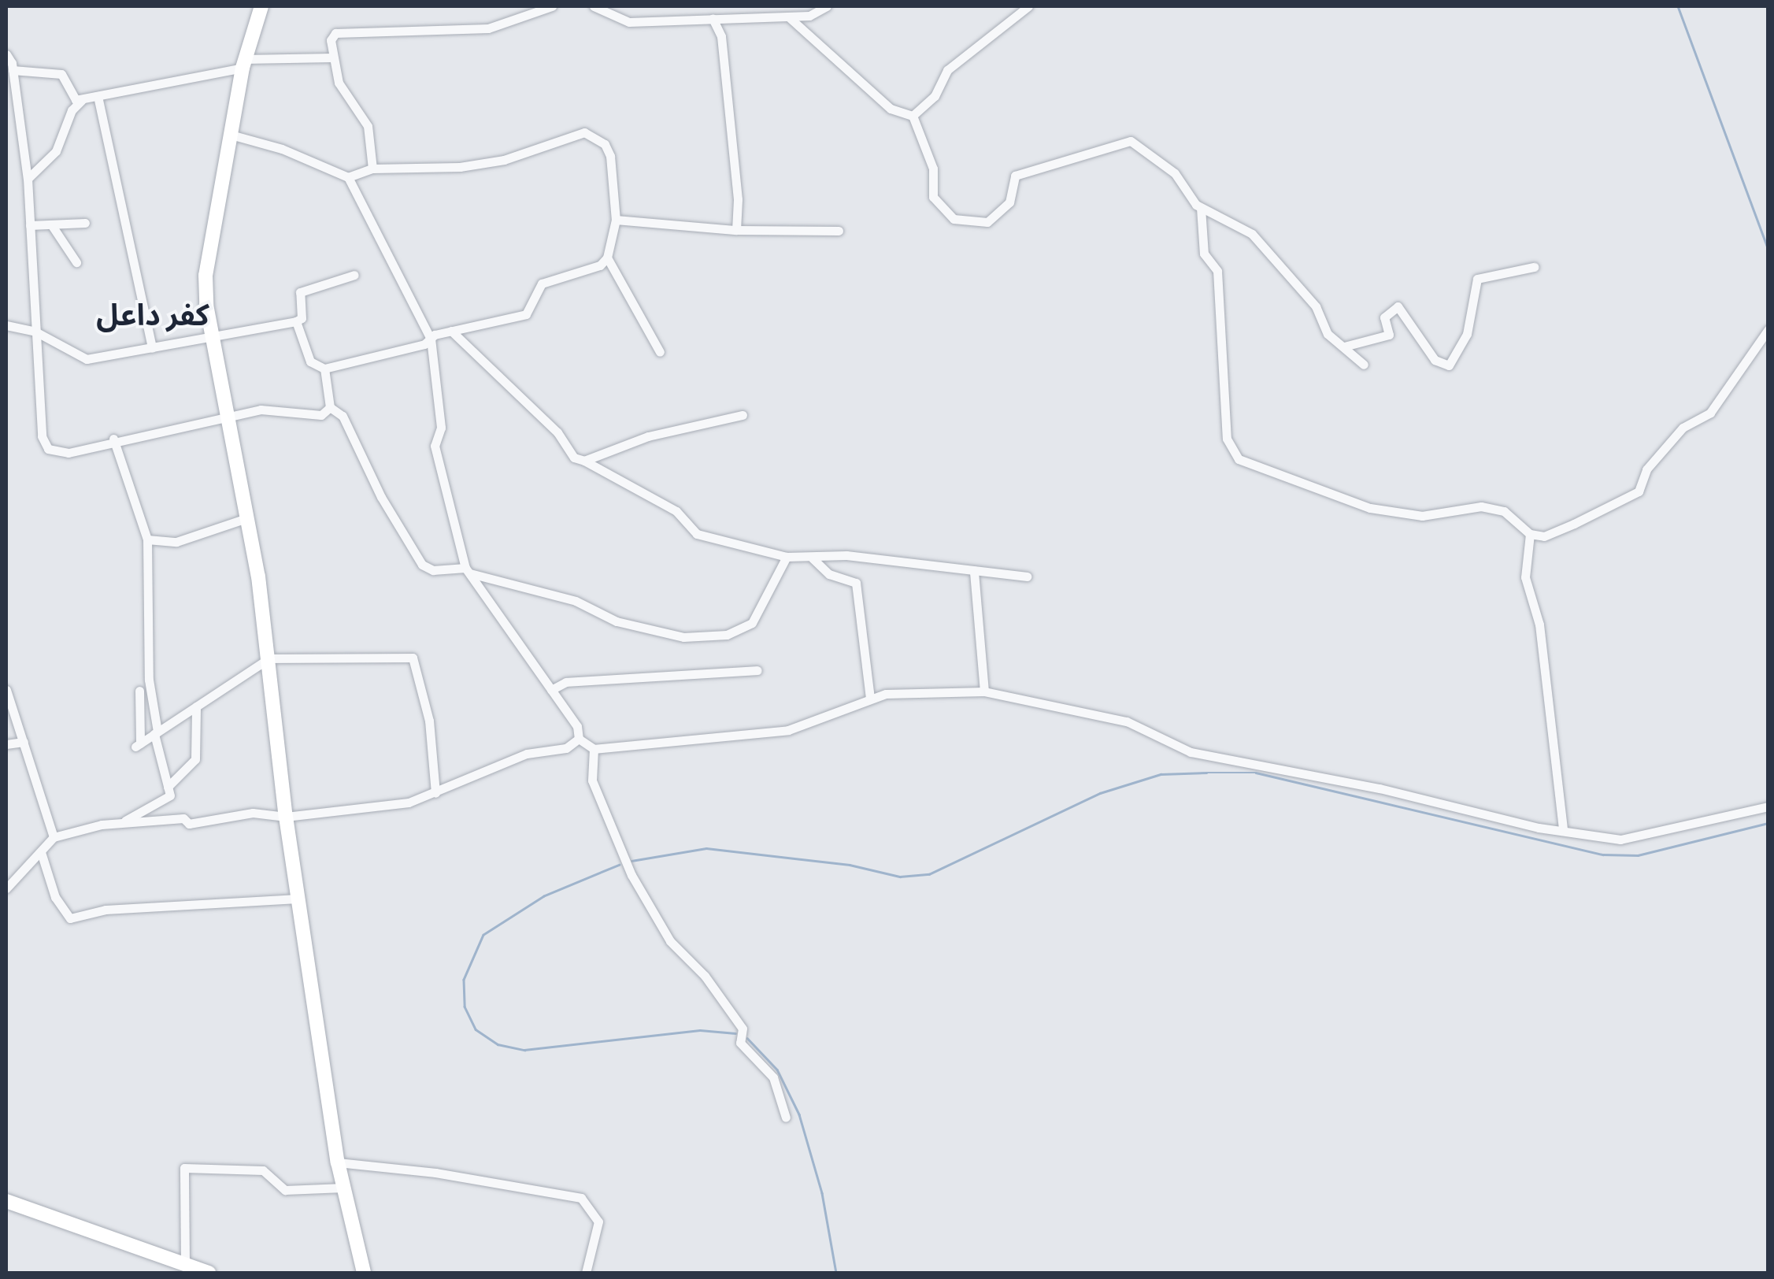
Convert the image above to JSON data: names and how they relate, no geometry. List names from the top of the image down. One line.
{"districts":["كفر داعل"]}
